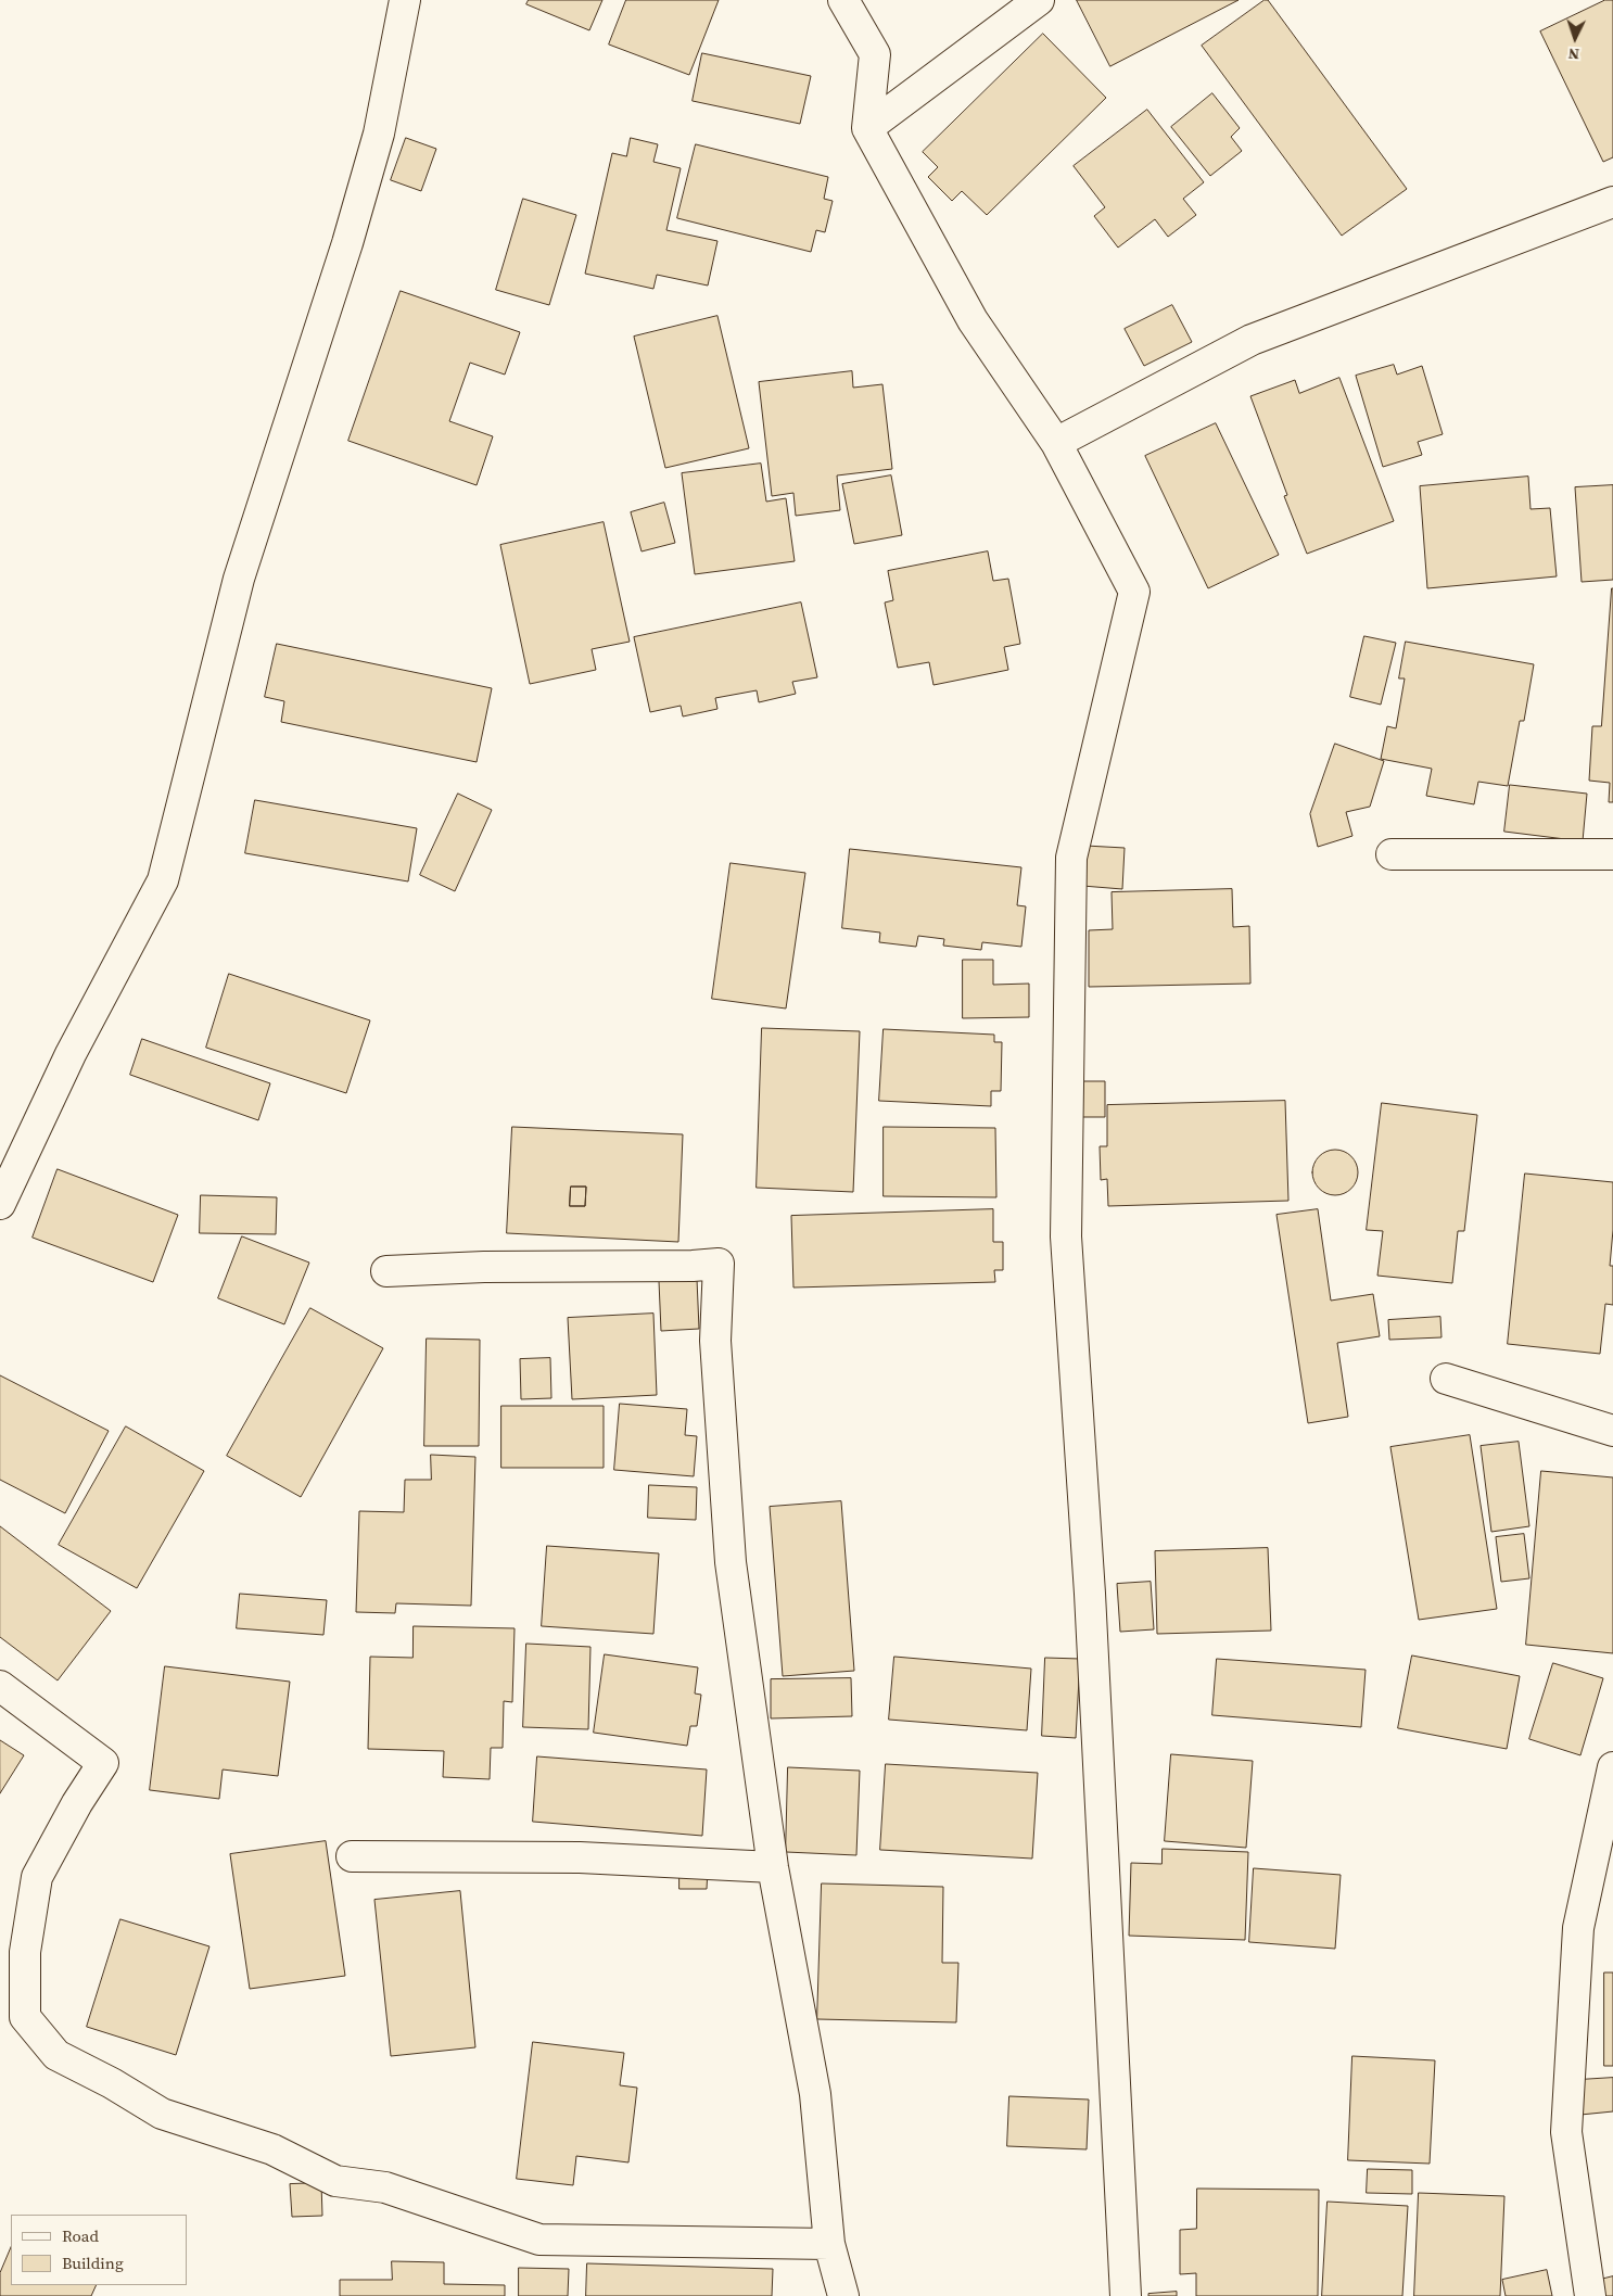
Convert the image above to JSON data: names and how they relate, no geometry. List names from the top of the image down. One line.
{"legend":["Road","Building"],"north":"bottom"}
